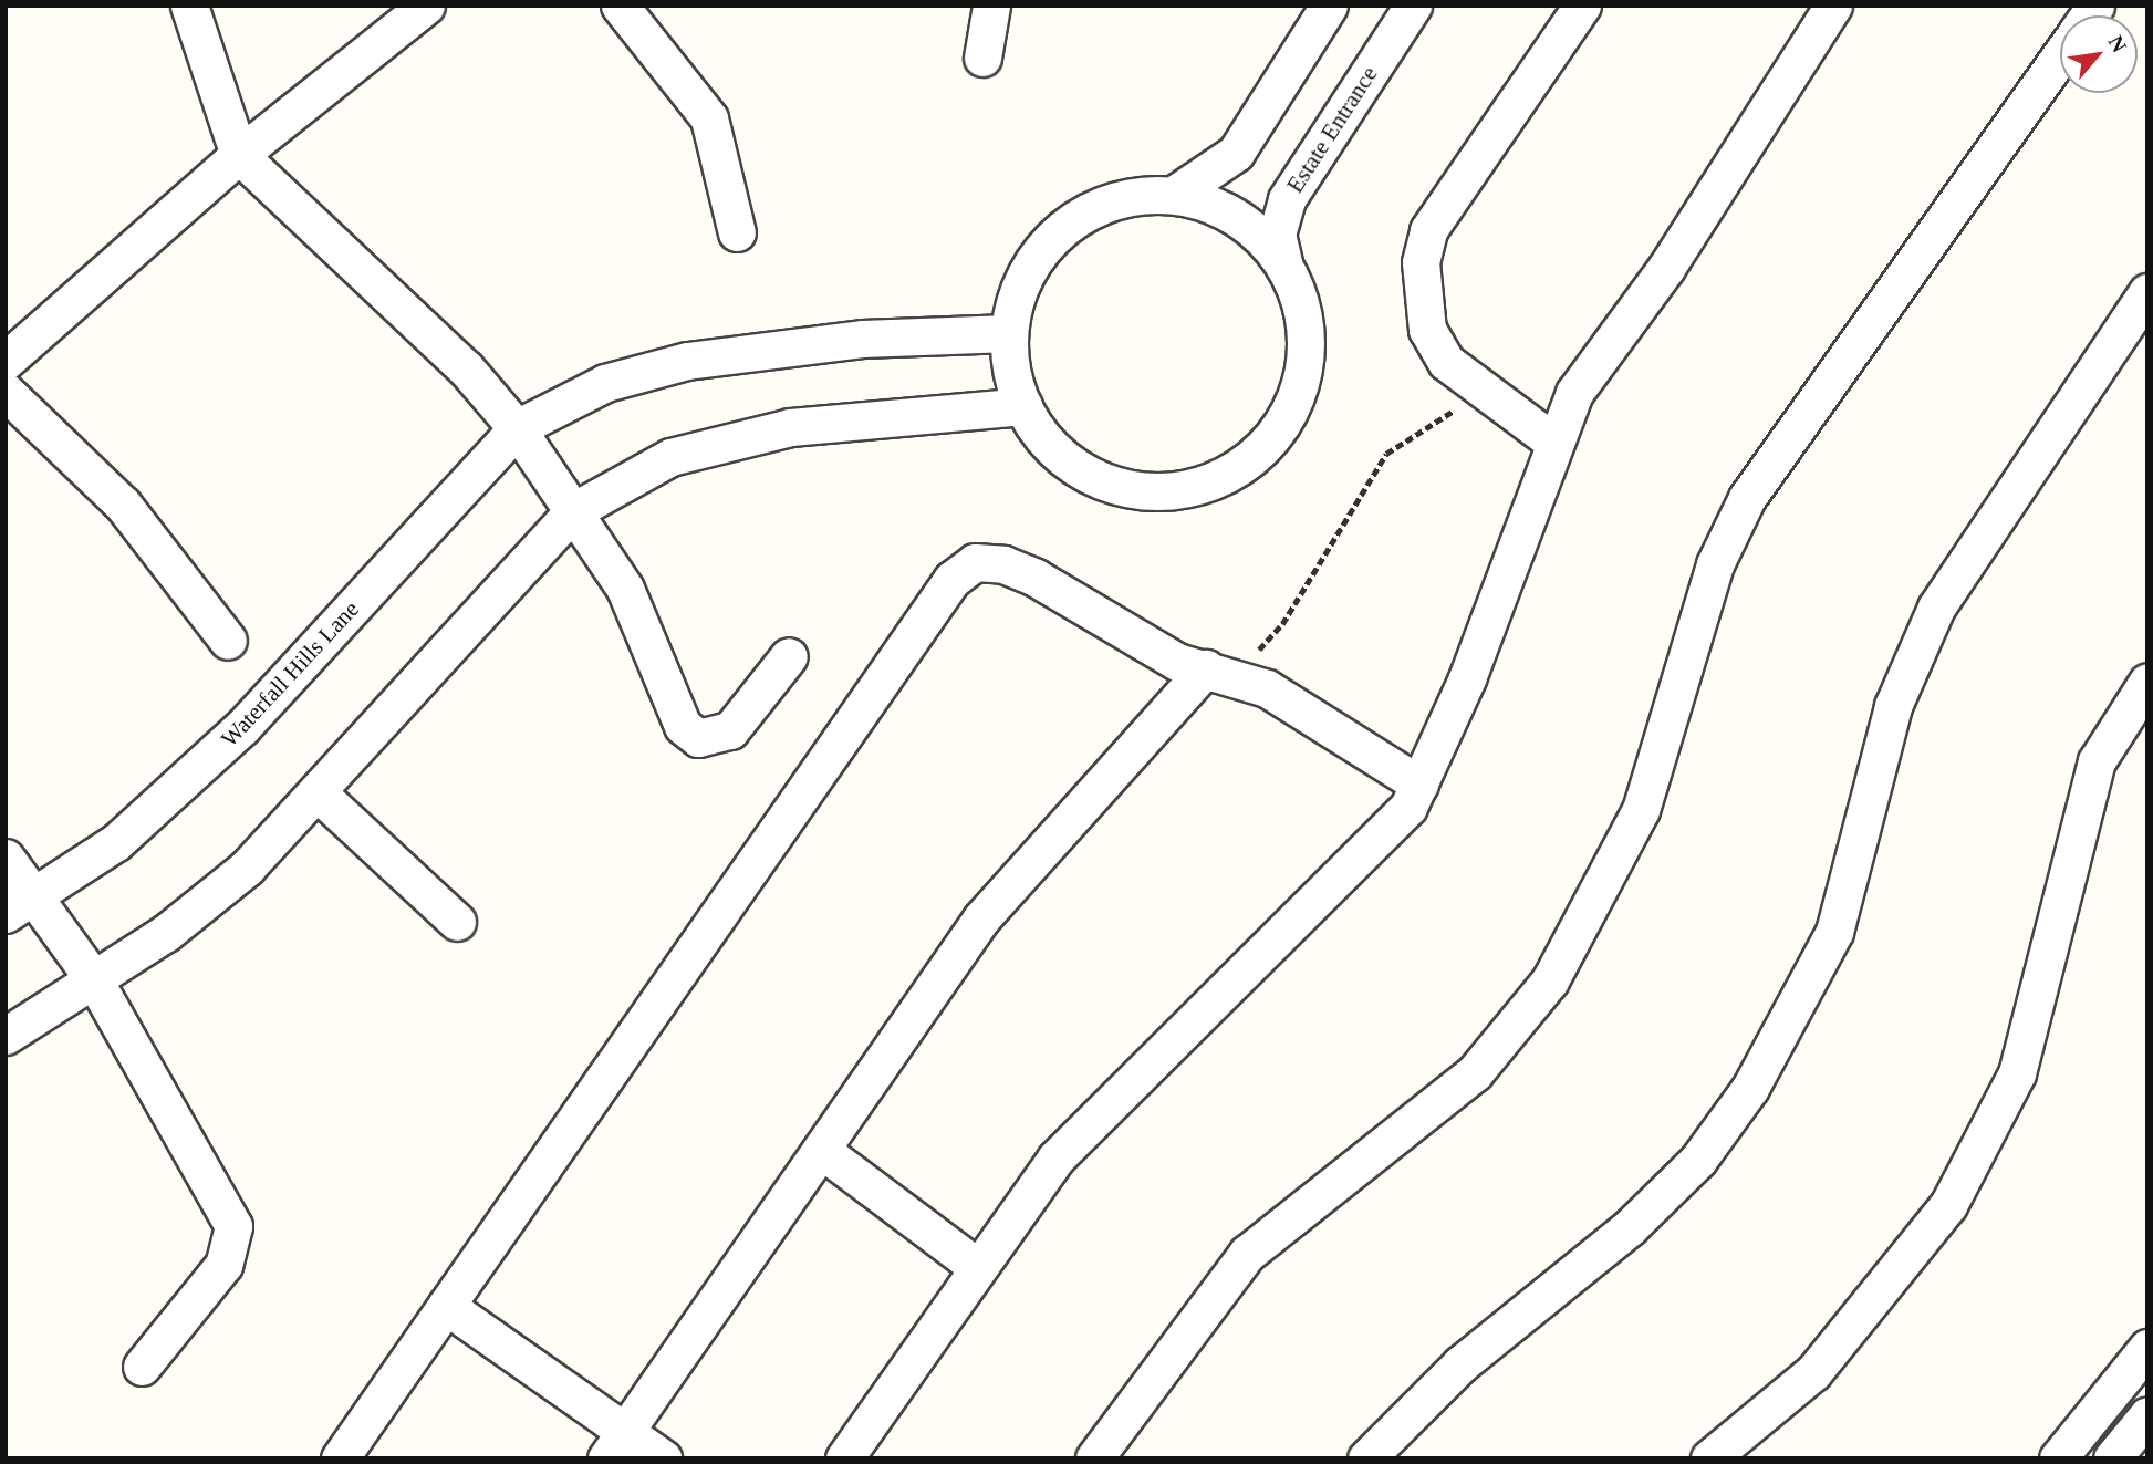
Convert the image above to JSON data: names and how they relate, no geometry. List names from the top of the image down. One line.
{"streets":{"street":["Estate Entrance","Waterfall Hills Lane"]},"north":"top right"}
